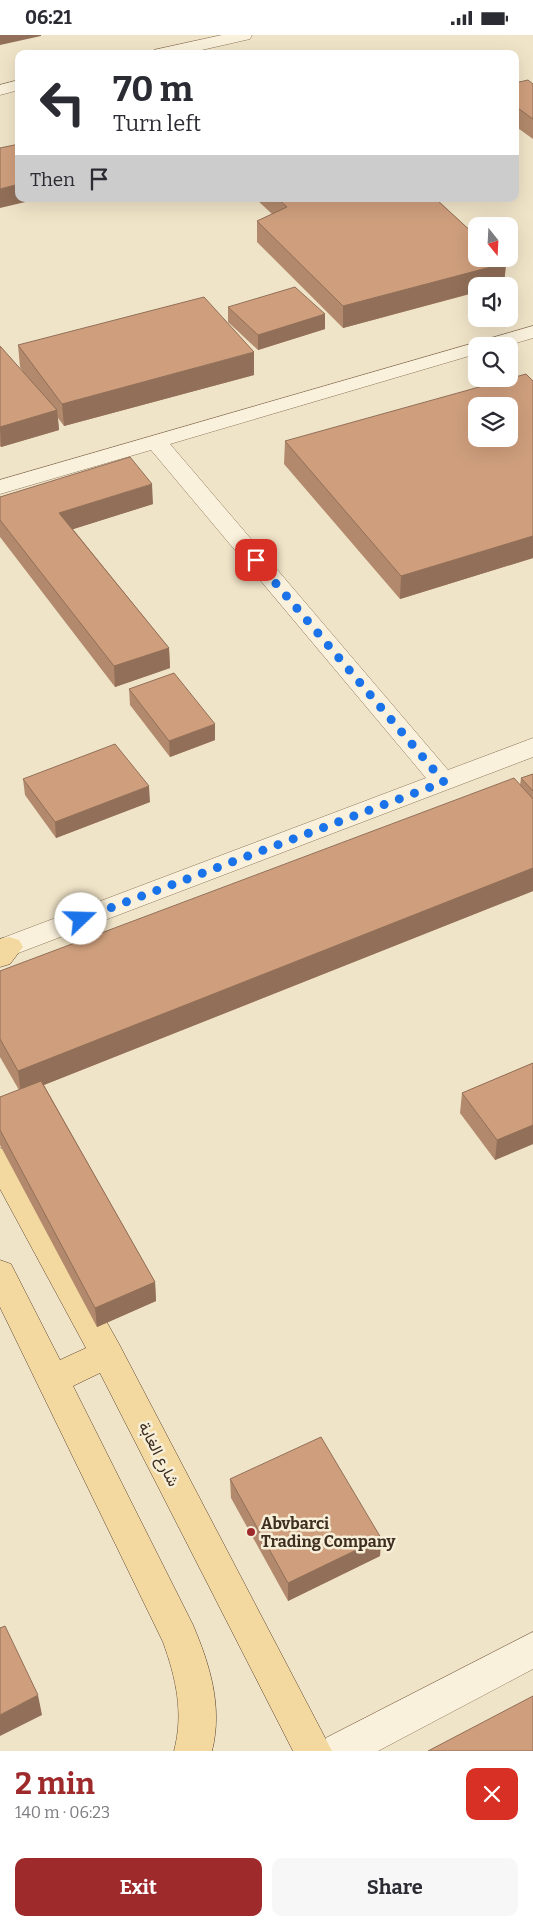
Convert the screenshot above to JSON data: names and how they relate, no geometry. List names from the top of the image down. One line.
{"streets":{"main road":["شارع الغابة"]},"places":["Abvbarci Trading Company"],"north":"bottom","page":{"status":"06:21","turn":["70 m","Turn left"],"then":"Then","heading":["2 min","140 m · 06:23"],"buttons":["Exit","Share"]}}
